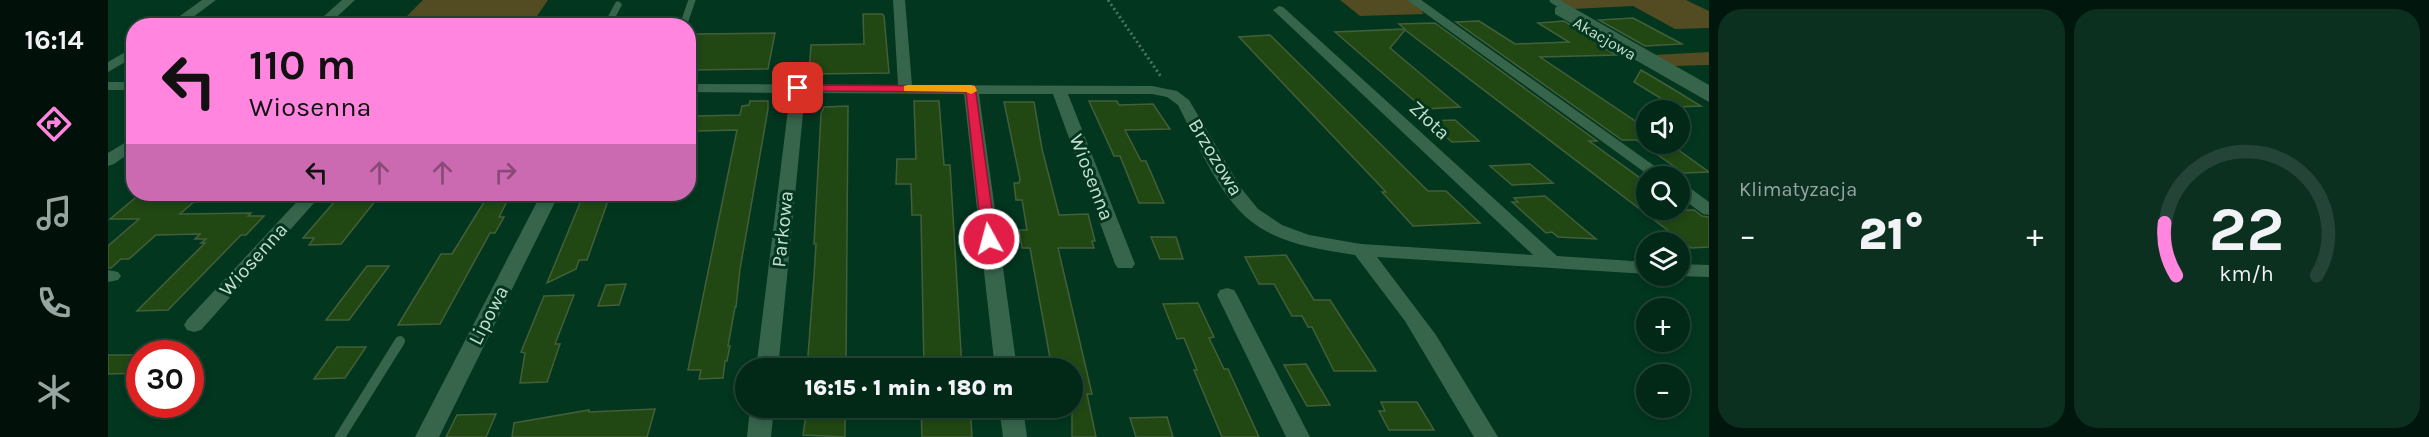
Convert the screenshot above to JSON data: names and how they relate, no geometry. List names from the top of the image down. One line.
{"streets":{"street":["Akacjowa","Złota","Brzozowa","Wiosenna","Parkowa","Lipowa"]},"page":{"tabs":"16:14","tile":"Klimatyzacja","turn":["110 m","Wiosenna"],"map_buttons":["+","−"],"heat":["−","21°","+"],"limit":"30","trip":"16:15 · 1 min · 180 m","gauge":["22","km/h"]}}
